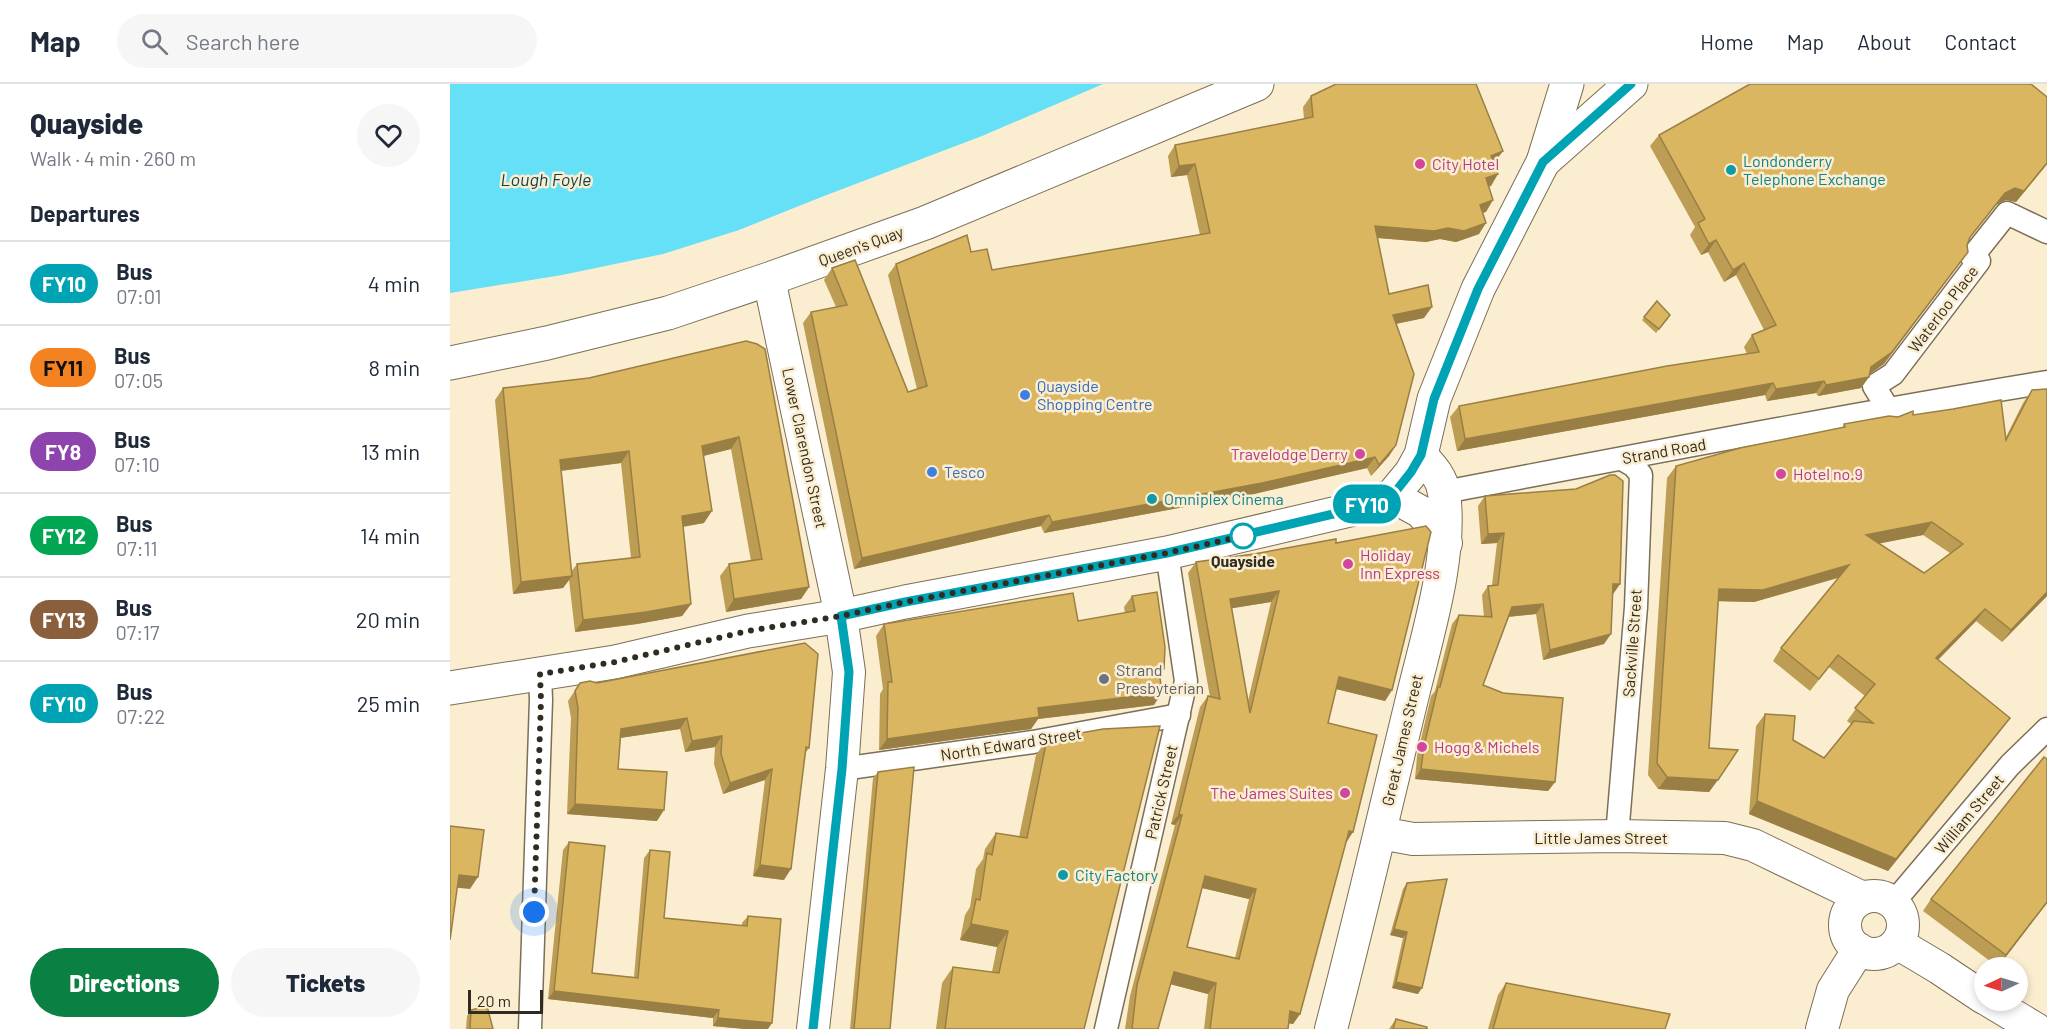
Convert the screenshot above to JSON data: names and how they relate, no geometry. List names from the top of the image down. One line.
{"streets":{"main road":["Queen's Quay","Lower Clarendon Street","Great James Street","Little James Street"],"street":["Waterloo Place","Strand Road","Sackville Street","North Edward Street","Patrick Street","William Street"]},"crossings":[["Queen's Quay","Lower Clarendon Street"],["Waterloo Place","Strand Road"],["Lower Clarendon Street","North Edward Street"],["Strand Road","Sackville Street"],["Strand Road","Great James Street"],["Sackville Street","Little James Street"],["Great James Street","Little James Street"],["North Edward Street","Patrick Street"],["William Street","Little James Street"]],"water":["Lough Foyle"],"places":["City Hotel","Londonderry Telephone Exchange","Quayside Shopping Centre","Travelodge Derry","Tesco","Hotel no.9","Omniplex Cinema","Quayside","Holiday Inn Express","Strand Presbyterian","Hogg & Michels","The James Suites","City Factory"],"lines":["bus line FY10"],"scale_bar":"20 m","north":"left","page":{"header":"Map","search":"Search here","nav":["Home","Map","About","Contact"],"heading":[["Quayside","Walk · 4 min · 260 m"],"Departures"],"on_map":"FY10","list":[{"mark":"FY10","name":"Bus","note":"07:01","value":"4 min"},{"mark":"FY11","name":"Bus","note":"07:05","value":"8 min"},{"mark":"FY8","name":"Bus","note":"07:10","value":"13 min"},{"mark":"FY12","name":"Bus","note":"07:11","value":"14 min"},{"mark":"FY13","name":"Bus","note":"07:17","value":"20 min"},{"mark":"FY10","name":"Bus","note":"07:22","value":"25 min"}],"buttons":["Directions","Tickets"],"scale":"20 m"}}
